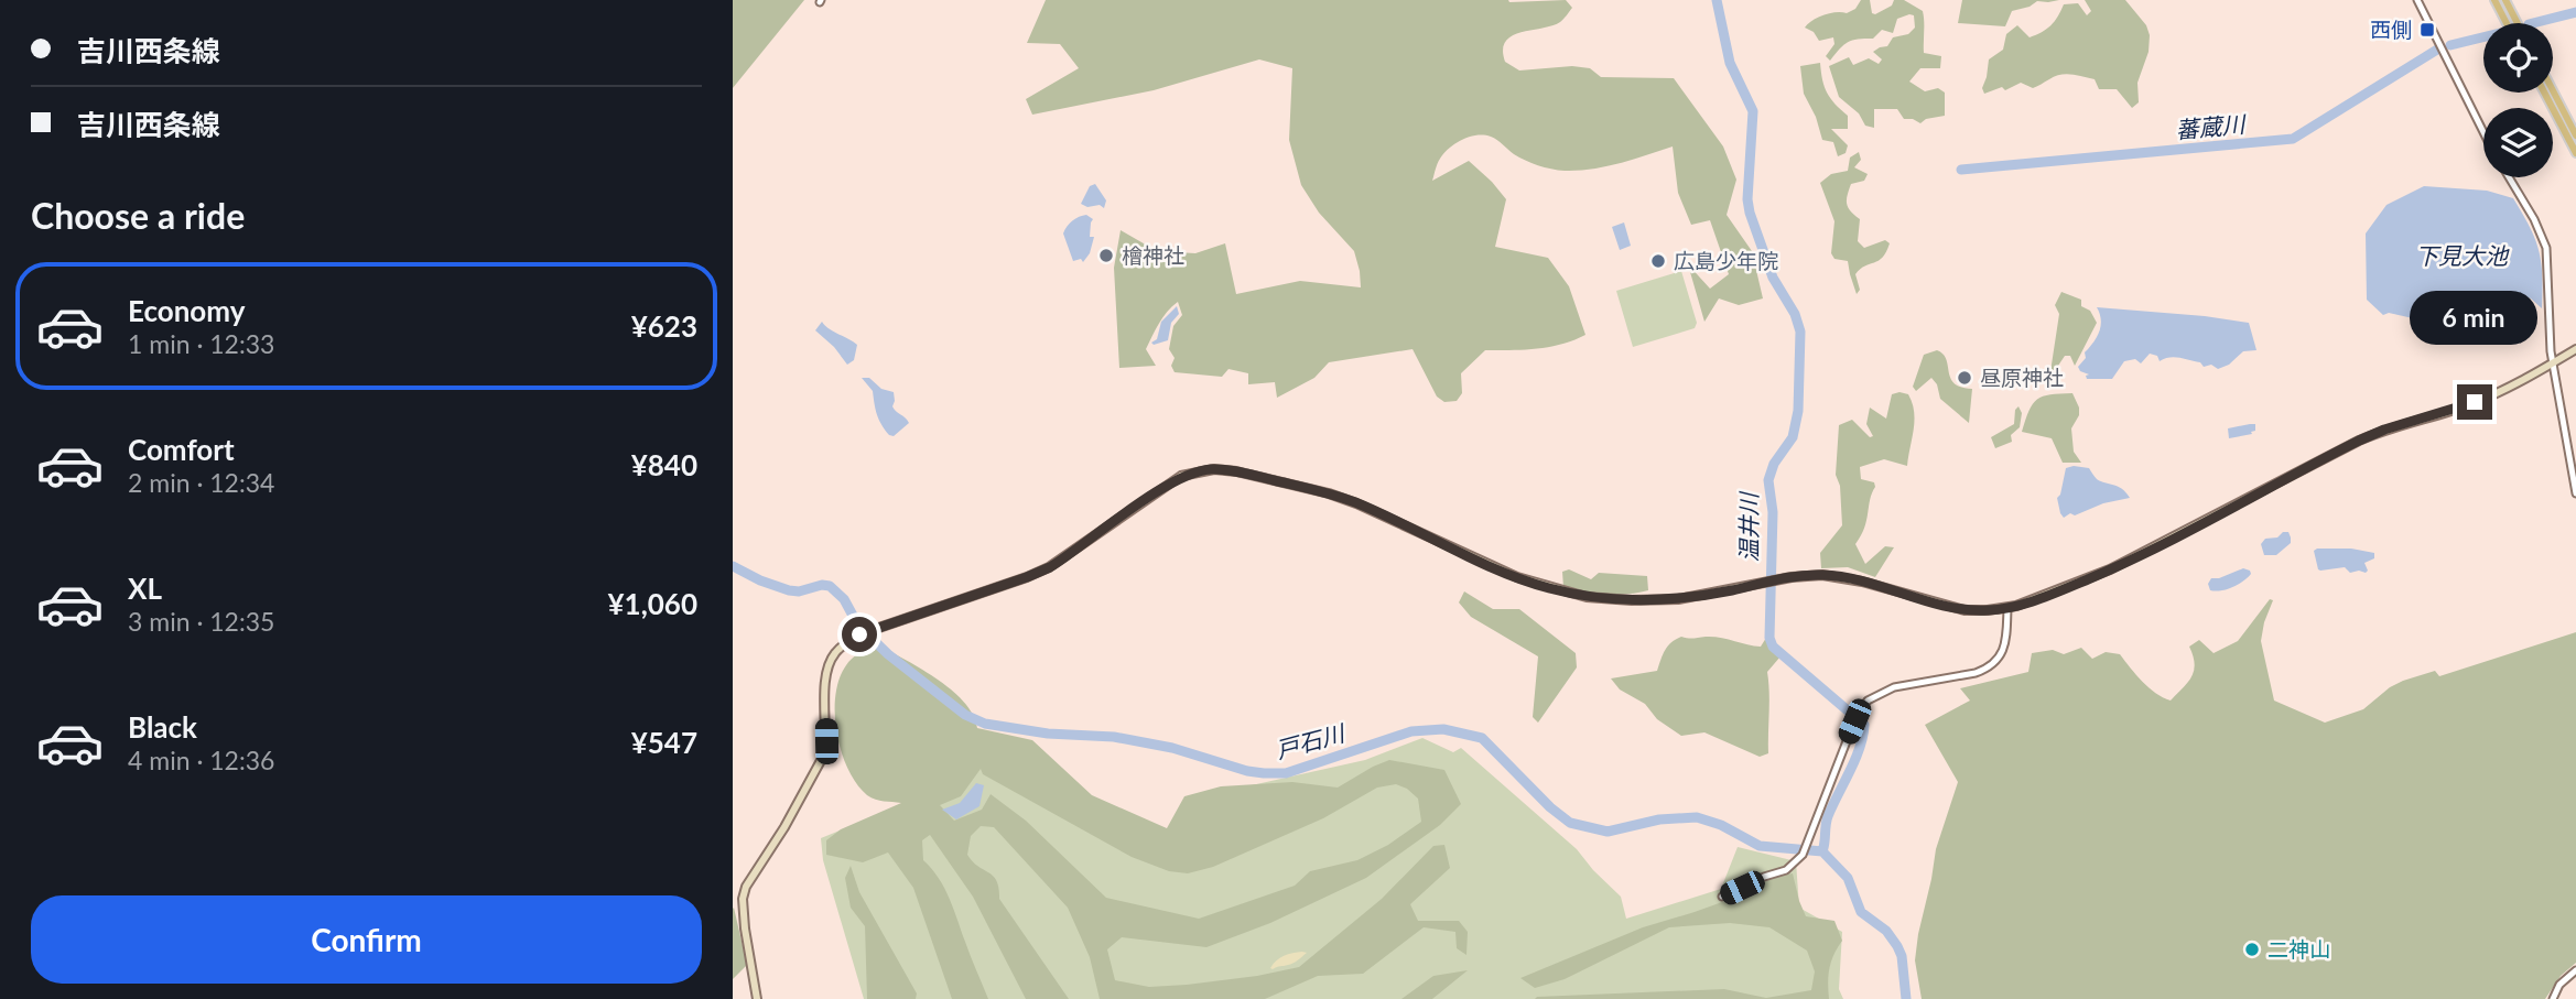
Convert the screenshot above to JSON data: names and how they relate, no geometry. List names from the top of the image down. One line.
{"water":["蕃蔵川","下見大池","温井川","戸石川"],"places":{"transit":["西側"],"other":["檜神社","広島少年院","昼原神社","二神山"]},"page":{"banner":["吉川西条線","吉川西条線"],"heading":"Choose a ride","list":[{"name":"Economy","note":"1 min · 12:33","value":"¥623"},{"name":"Comfort","note":"2 min · 12:34","value":"¥840"},{"name":"XL","note":"3 min · 12:35","value":"¥1,060"},{"name":"Black","note":"4 min · 12:36","value":"¥547"}],"bubble":"6 min","buttons":"Confirm"}}
